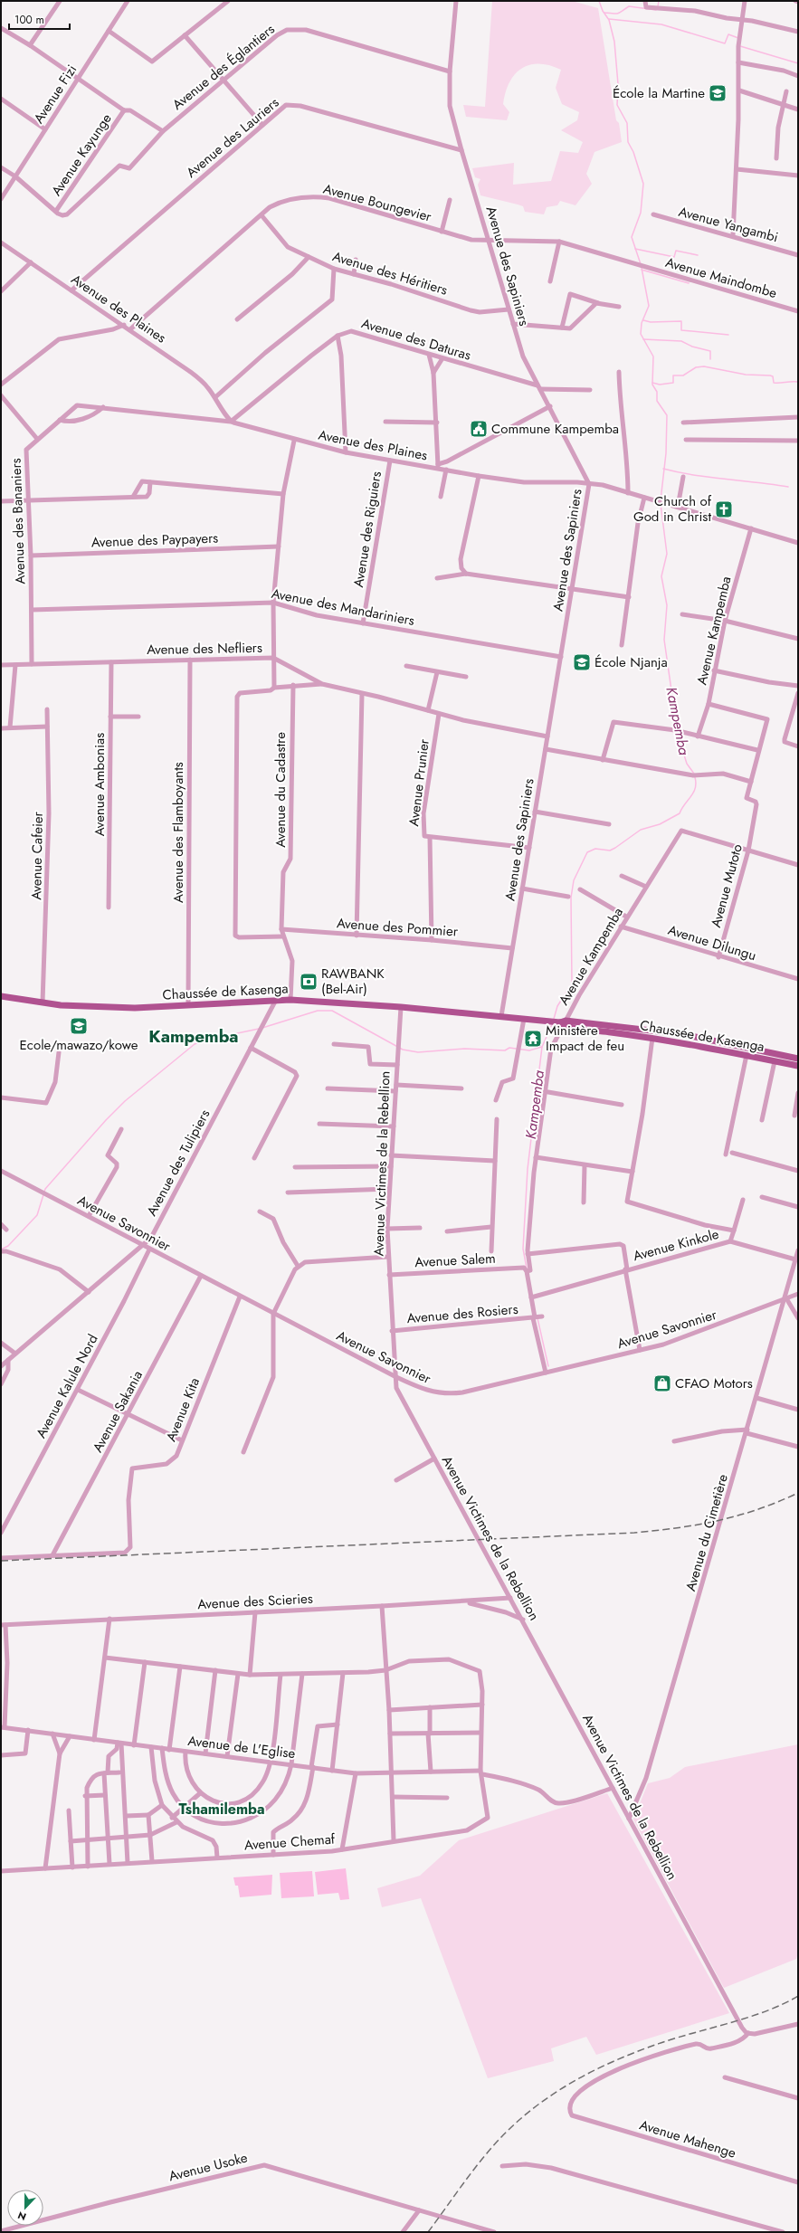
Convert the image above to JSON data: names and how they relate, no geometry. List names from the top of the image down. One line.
{"streets":{"main road":["Chaussée de Kasenga"],"street":["Avenue des Églantiers","Avenue Fizi","Avenue des Lauriers","Avenue Kayunge","Avenue Boungevier","Avenue Yangambi","Avenue des Sapiniers","Avenue des Héritiers","Avenue Maindombe","Avenue des Plaines","Avenue des Daturas","Avenue des Bananiers","Avenue des Riguiers","Avenue des Paypayers","Avenue des Mandariniers","Avenue Kampemba","Avenue des Nefliers","Avenue Prunier","Avenue Ambonias","Avenue du Cadastre","Avenue des Flamboyants","Avenue Cafeier","Avenue Mutoto","Avenue des Pommier","Avenue Dilungu","Avenue des Tulipiers","Avenue Victimes de la Rebellion","Avenue Savonnier","Avenue Kinkole","Avenue Salem","Avenue des Rosiers","Avenue Kalule Nord","Avenue Kita","Avenue Sakania","Avenue du Cimetière","Avenue des Scieries","Avenue de L'Eglise","Avenue Chemaf","Avenue Mahenge","Avenue Usoke"]},"crossings":[["Avenue des Églantiers","Avenue Kayunge"],["Avenue des Églantiers","Avenue des Sapiniers"],["Avenue des Lauriers","Avenue des Sapiniers"],["Avenue des Lauriers","Avenue des Plaines"],["Avenue Boungevier","Avenue des Sapiniers"],["Avenue Boungevier","Avenue des Héritiers"],["Avenue Boungevier","Avenue Maindombe"],["Avenue Boungevier","Avenue des Plaines"],["Avenue des Sapiniers","Avenue des Héritiers"],["Avenue des Sapiniers","Avenue des Plaines"],["Avenue des Sapiniers","Avenue des Daturas"],["Avenue des Sapiniers","Avenue des Mandariniers"],["Avenue des Sapiniers","Avenue des Nefliers"],["Avenue des Sapiniers","Avenue Prunier"],["Avenue des Sapiniers","Avenue des Pommier"],["Avenue des Sapiniers","Chaussée de Kasenga"],["Avenue des Plaines","Avenue des Daturas"],["Avenue des Plaines","Avenue des Bananiers"],["Avenue des Plaines","Avenue des Riguiers"],["Avenue des Plaines","Avenue Kampemba"],["Avenue des Daturas","Avenue des Bananiers"],["Avenue des Bananiers","Avenue des Paypayers"],["Avenue des Bananiers","Avenue des Mandariniers"],["Avenue des Bananiers","Avenue des Nefliers"],["Avenue des Riguiers","Avenue des Mandariniers"],["Avenue Kampemba","Avenue Mutoto"],["Avenue Kampemba","Avenue Dilungu"],["Avenue Kampemba","Chaussée de Kasenga"],["Avenue Kampemba","Avenue Savonnier"],["Avenue Kampemba","Avenue Kinkole"],["Avenue Kampemba","Avenue Salem"],["Avenue Kampemba","Avenue des Rosiers"],["Avenue des Nefliers","Avenue Prunier"],["Avenue des Nefliers","Avenue Ambonias"],["Avenue des Nefliers","Avenue des Flamboyants"],["Avenue du Cadastre","Avenue des Pommier"],["Avenue du Cadastre","Chaussée de Kasenga"],["Avenue des Flamboyants","Chaussée de Kasenga"],["Avenue Cafeier","Chaussée de Kasenga"],["Avenue Mutoto","Avenue Dilungu"],["Chaussée de Kasenga","Avenue des Tulipiers"],["Chaussée de Kasenga","Avenue Victimes de la Rebellion"],["Avenue des Tulipiers","Avenue Savonnier"],["Avenue Victimes de la Rebellion","Avenue Savonnier"],["Avenue Victimes de la Rebellion","Avenue Salem"],["Avenue Victimes de la Rebellion","Avenue des Rosiers"],["Avenue Victimes de la Rebellion","Avenue du Cimetière"],["Avenue Victimes de la Rebellion","Avenue des Scieries"],["Avenue Victimes de la Rebellion","Avenue de L'Eglise"],["Avenue Victimes de la Rebellion","Avenue Mahenge"],["Avenue Savonnier","Avenue Kalule Nord"],["Avenue Savonnier","Avenue Kita"],["Avenue Savonnier","Avenue Sakania"],["Avenue Savonnier","Avenue du Cimetière"],["Avenue Kinkole","Avenue du Cimetière"],["Avenue Kita","Avenue Sakania"],["Avenue de L'Eglise","Avenue Chemaf"]],"districts":["Kampemba","Tshamilemba"],"water":["Kampemba"],"places":{"school or university":["École la Martine","École Njanja","Ecole/mawazo/kowe"],"public building":["Commune Kampemba"],"church":["Church of God in Christ"],"bank":["RAWBANK (Bel-Air)"],"temple":["Ministère Impact de feu"],"shop":["CFAO Motors"]},"scale_bar":"100 m","north":"bottom"}
